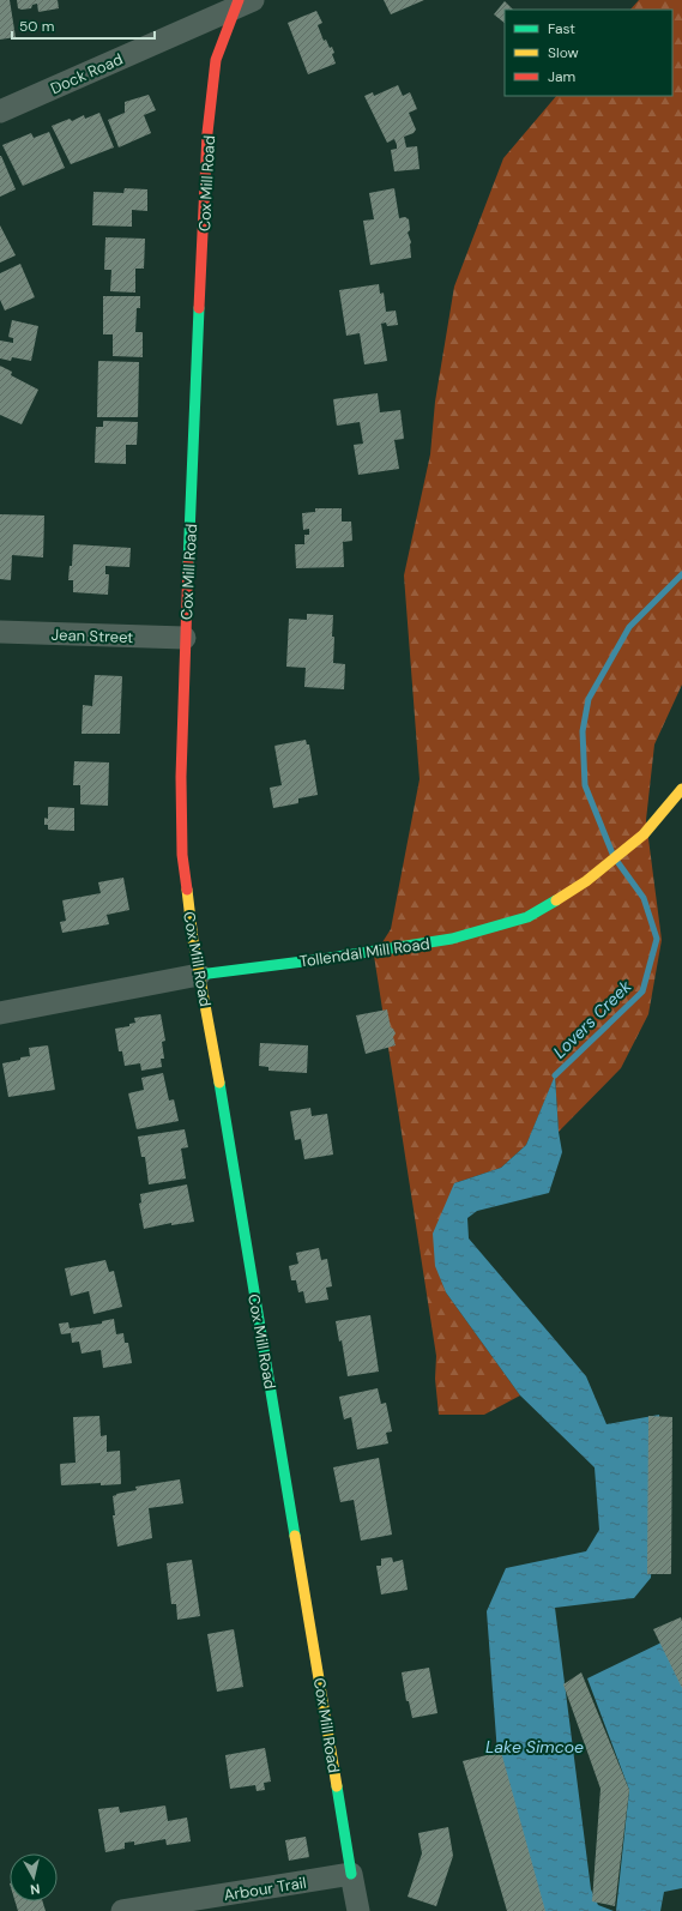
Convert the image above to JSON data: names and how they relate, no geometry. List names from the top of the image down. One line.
{"streets":{"street":["Dock Road","Cox Mill Road","Jean Street","Tollendal Mill Road","Arbour Trail"]},"crossings":[["Dock Road","Cox Mill Road"],["Cox Mill Road","Jean Street"],["Cox Mill Road","Tollendal Mill Road"],["Cox Mill Road","Arbour Trail"]],"water":["Lovers Creek","Lake Simcoe"],"legend":["Fast","Slow","Jam"],"scale_bar":"50 m","north":"bottom"}
